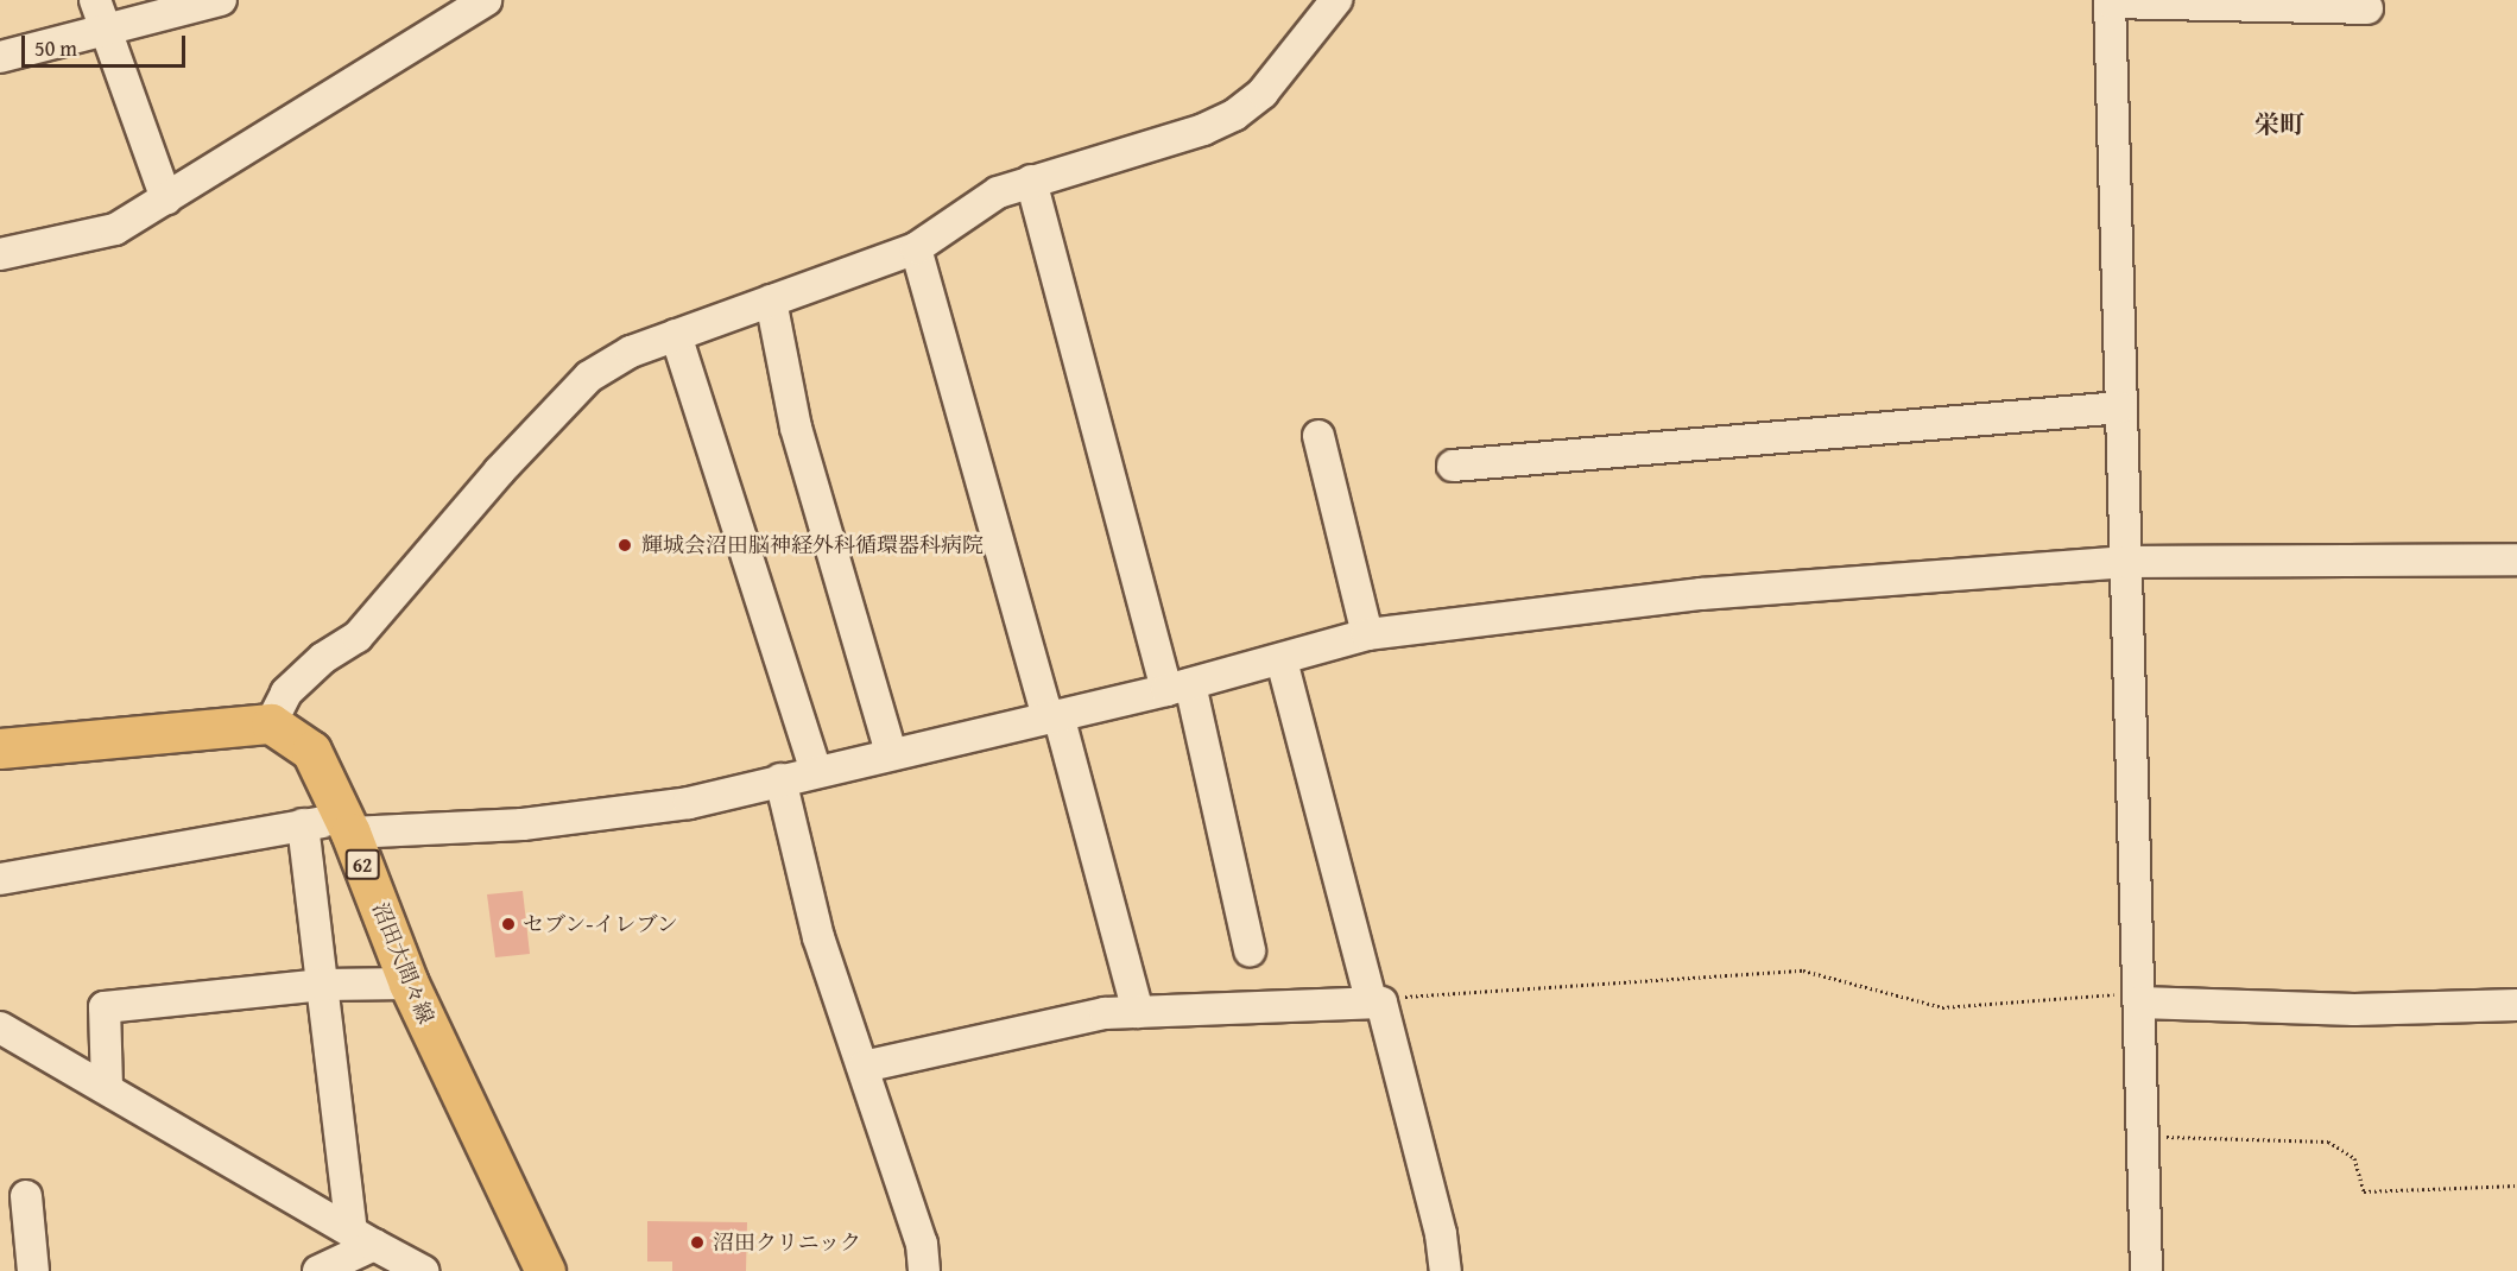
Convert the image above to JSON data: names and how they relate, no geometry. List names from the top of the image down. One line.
{"streets":{"main road":["62","沼田大間々線"]},"districts":["栄町"],"places":["輝城会沼田脳神経外科循環器科病院","セブン-イレブン","沼田クリニック"],"scale_bar":"50 m"}
